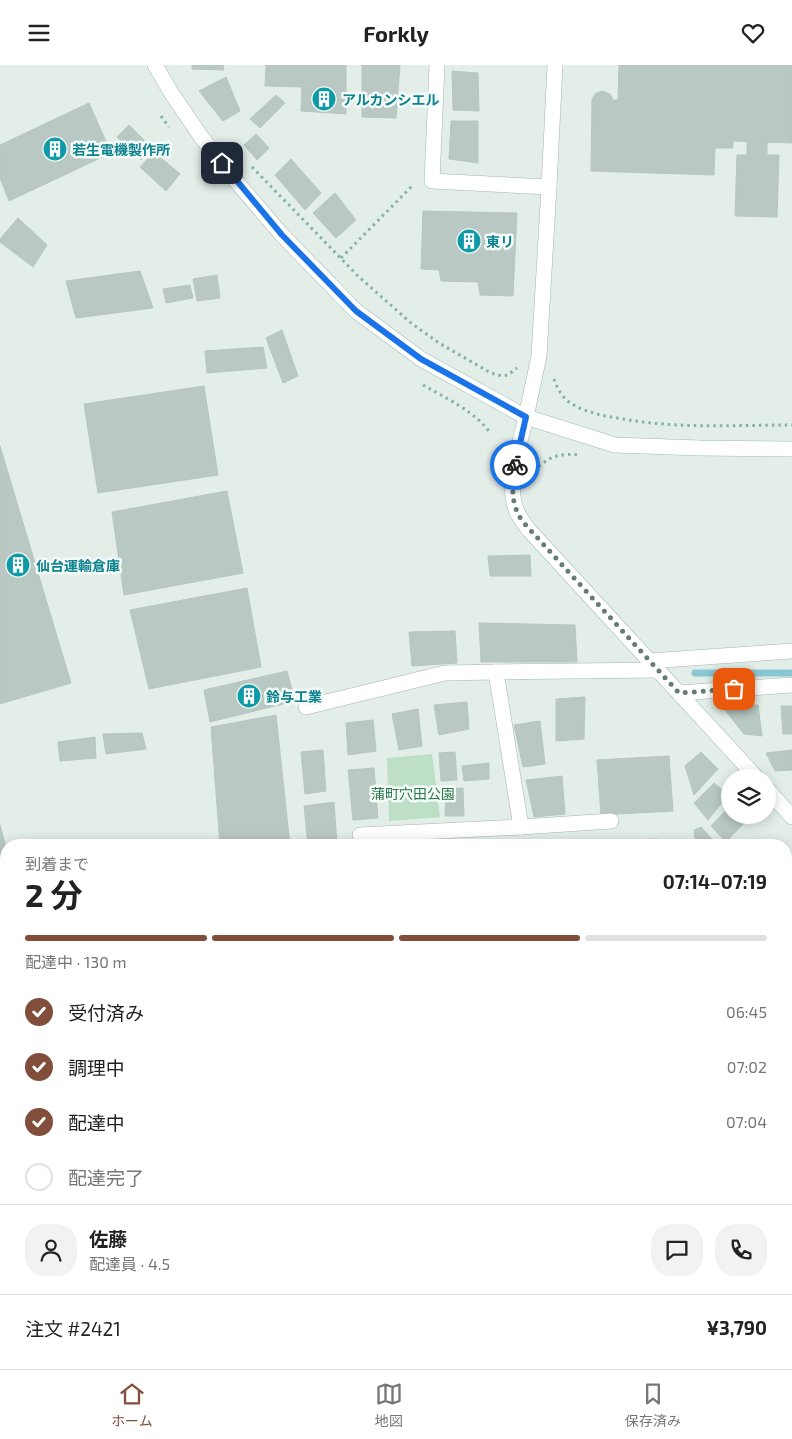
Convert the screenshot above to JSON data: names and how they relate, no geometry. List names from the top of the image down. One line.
{"parks":["蒲町穴田公園"],"places":{"building":["アルカンシエル","若生電機製作所","東リ","仙台運輸倉庫","鈴与工業"]},"page":{"header":"Forkly","heading":["2 分","到着まで","07:14–07:19"],"panel":["佐藤","配達員 · 4.5","注文 #2421","¥3,790"],"bar":"配達中 · 130 m","list":[["受付済み","06:45"],["調理中","07:02"],["配達中","07:04"],"配達完了"],"tabs":["ホーム","地図","保存済み"]}}
